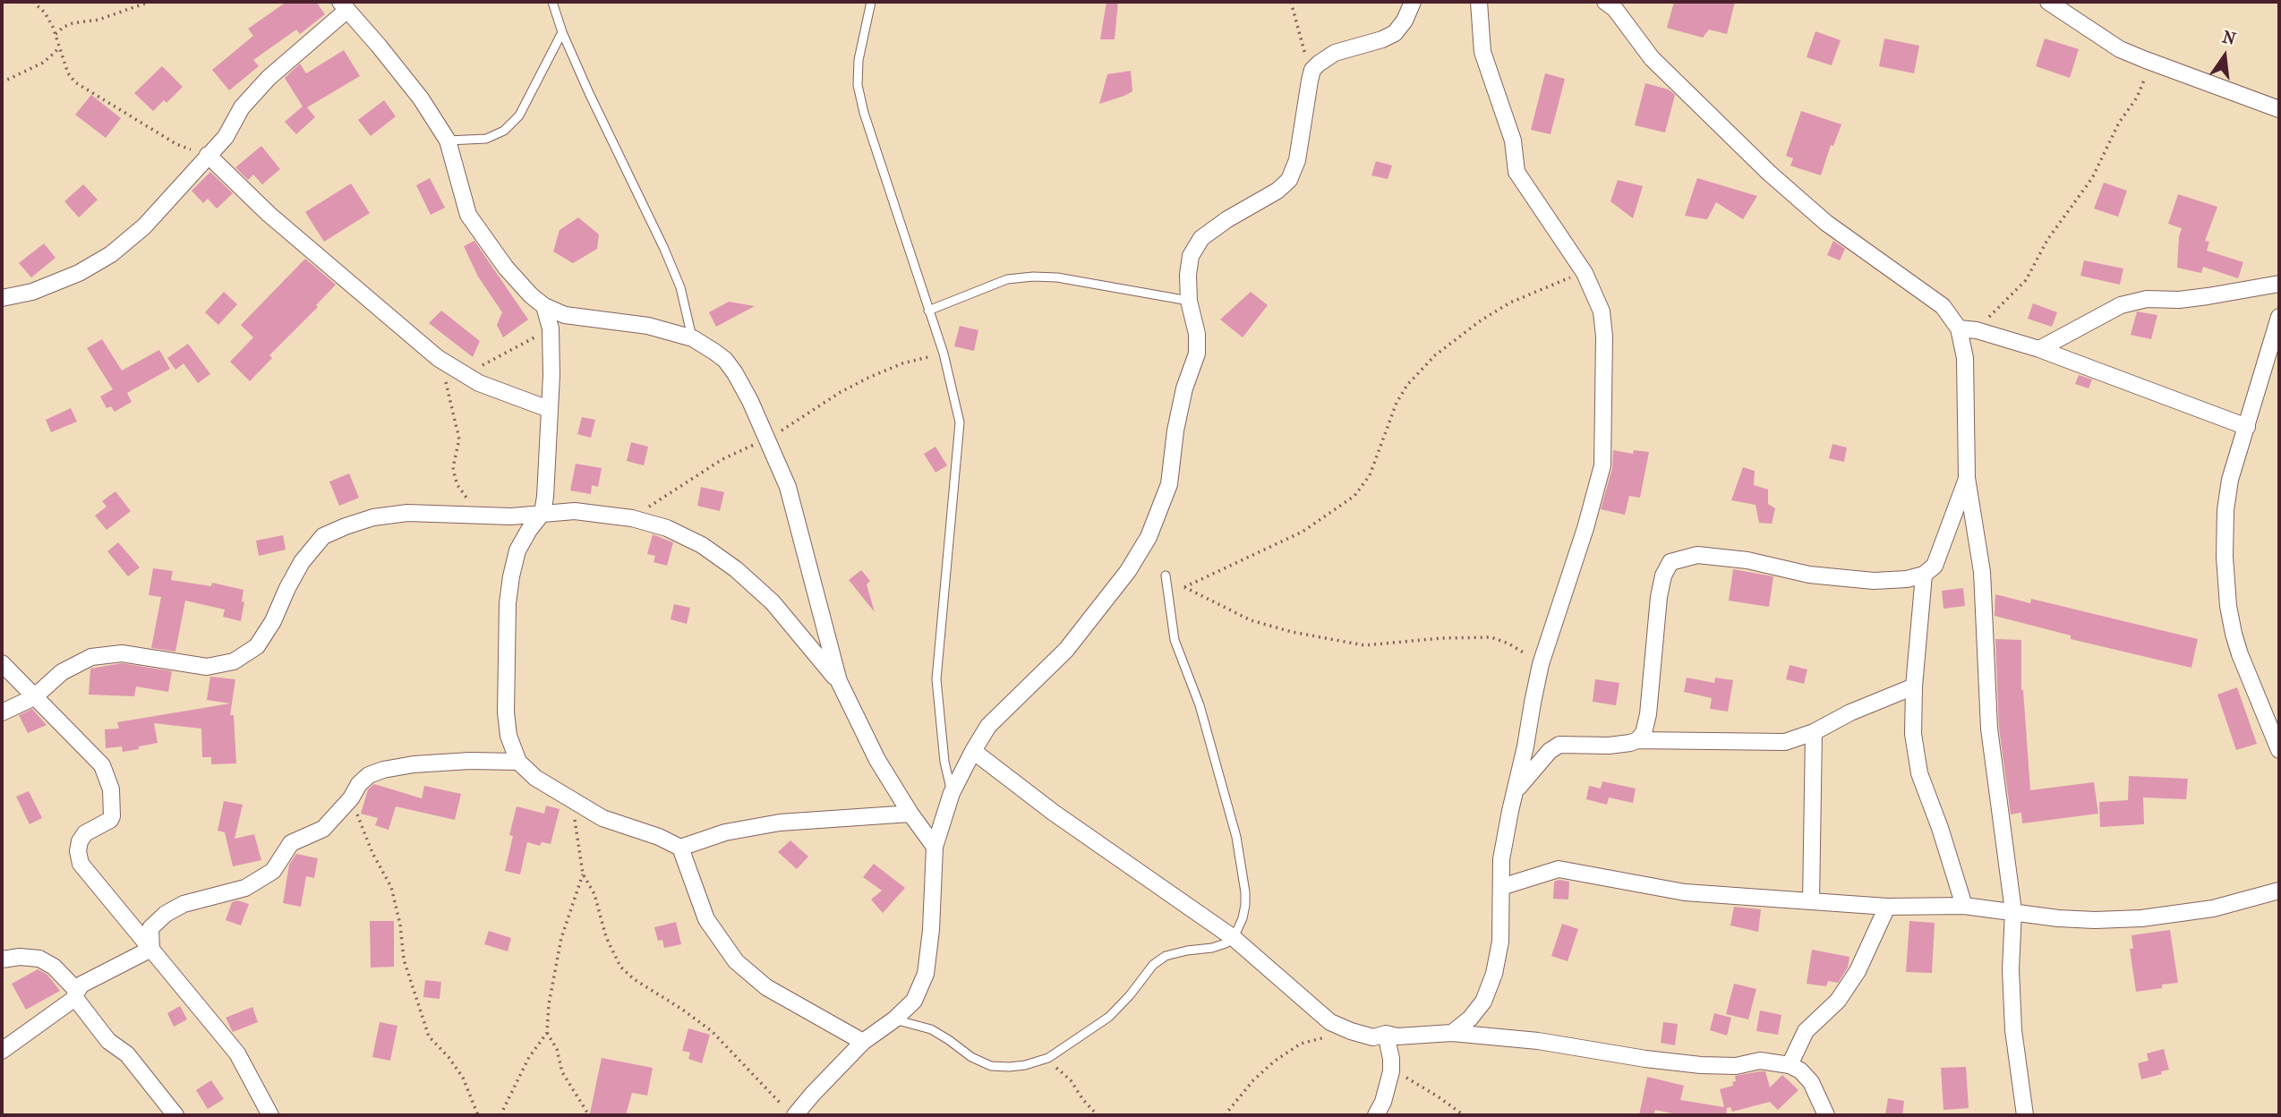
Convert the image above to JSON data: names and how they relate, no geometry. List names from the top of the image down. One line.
{"north":"top"}
